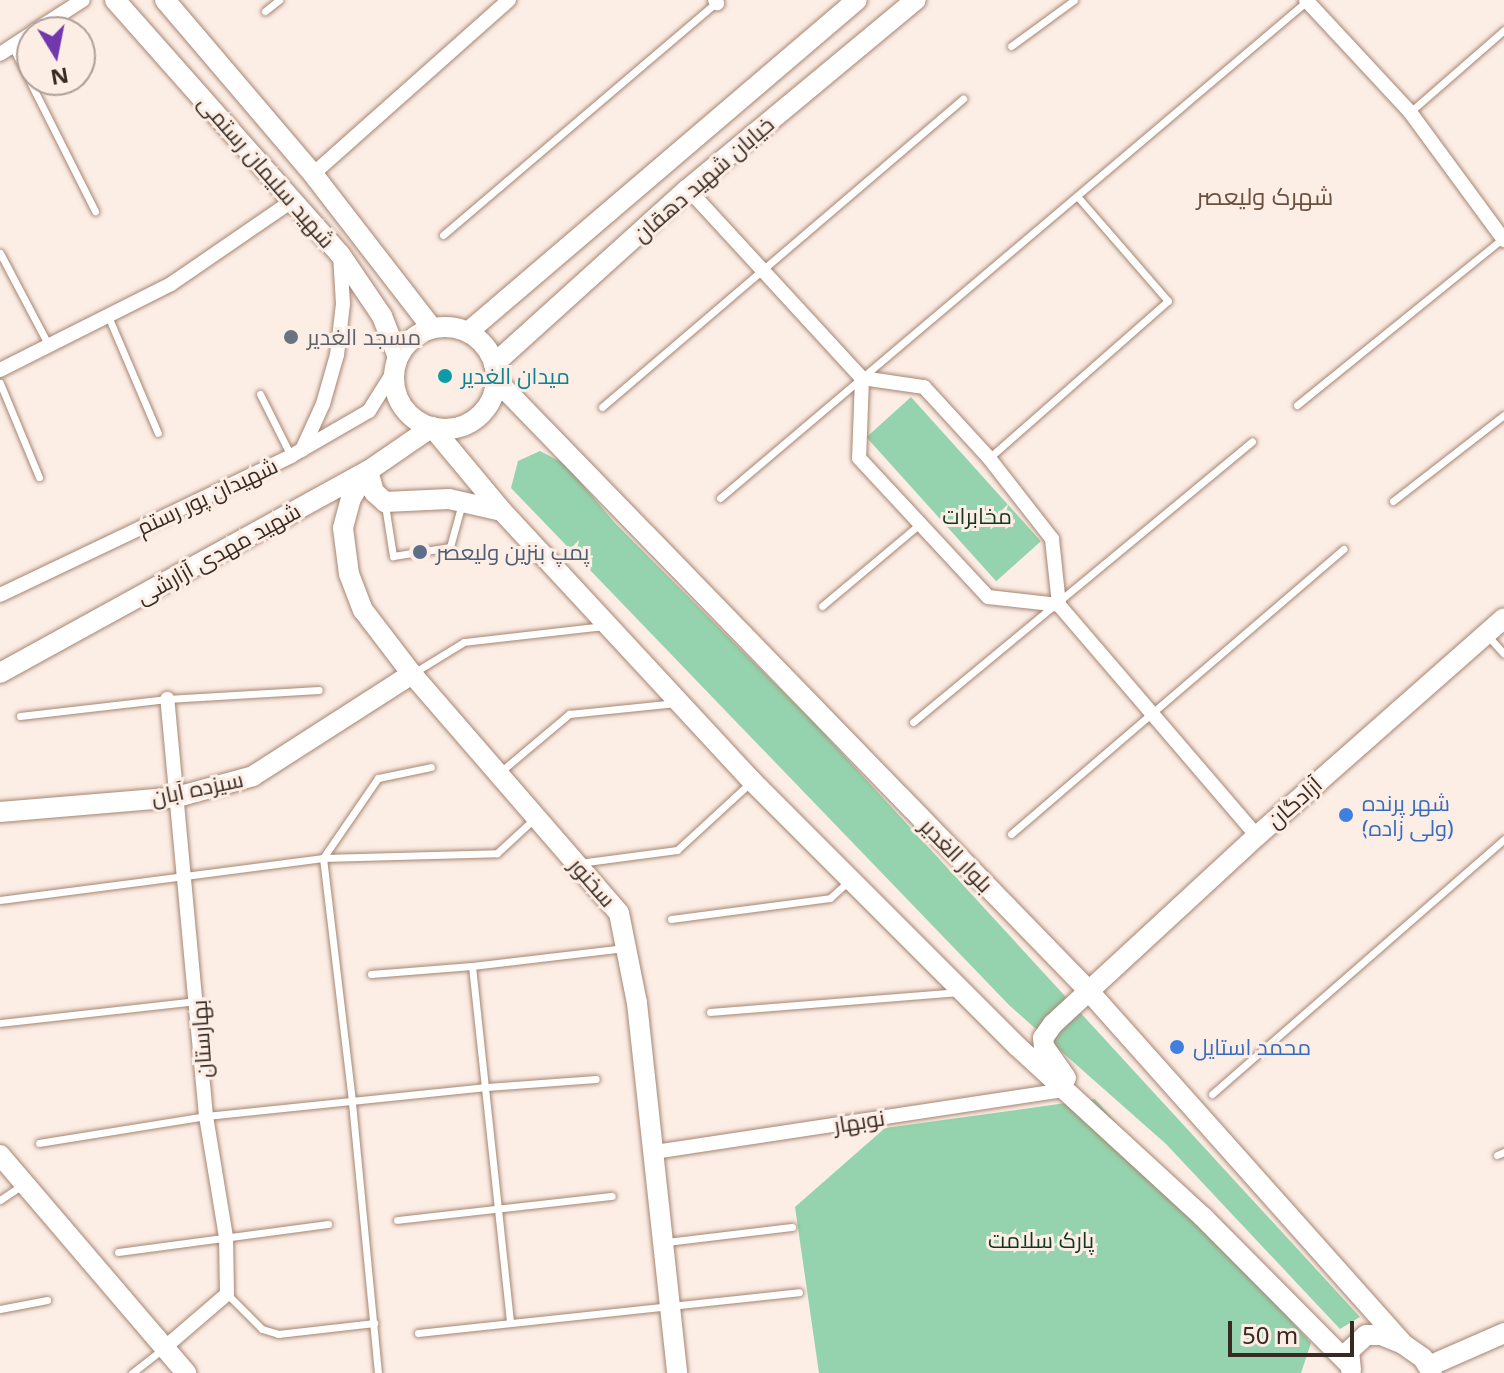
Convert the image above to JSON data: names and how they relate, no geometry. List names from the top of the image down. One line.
{"streets":{"street":["شهید سلیمان رستمی","خیابان شهید دهقان","شهیدان پور رستم","شهید مهدی آزارشی","سیزده آبان","آزادگان","بلوار الغدیر","سخنور","بهارستان","نوبهار"]},"crossings":[["شهید سلیمان رستمی","خیابان شهید دهقان"],["شهید سلیمان رستمی","شهیدان پور رستم"],["شهید سلیمان رستمی","شهید مهدی آزارشی"],["شهید سلیمان رستمی","بلوار الغدیر"],["خیابان شهید دهقان","شهیدان پور رستم"],["خیابان شهید دهقان","شهید مهدی آزارشی"],["خیابان شهید دهقان","بلوار الغدیر"],["شهیدان پور رستم","شهید مهدی آزارشی"],["شهیدان پور رستم","بلوار الغدیر"],["شهید مهدی آزارشی","بلوار الغدیر"],["شهید مهدی آزارشی","سخنور"],["سیزده آبان","سخنور"],["سیزده آبان","بهارستان"],["آزادگان","بلوار الغدیر"],["سخنور","نوبهار"]],"districts":["شهرک ولیعصر"],"parks":["مخابرات","پارک سلامت"],"places":["مسجد الغدیر","میدان الغدیر","پمپ بنزین ولیعصر","شهر پرنده (ولی زاده)","محمد استایل"],"scale_bar":"50 m","north":"bottom"}
